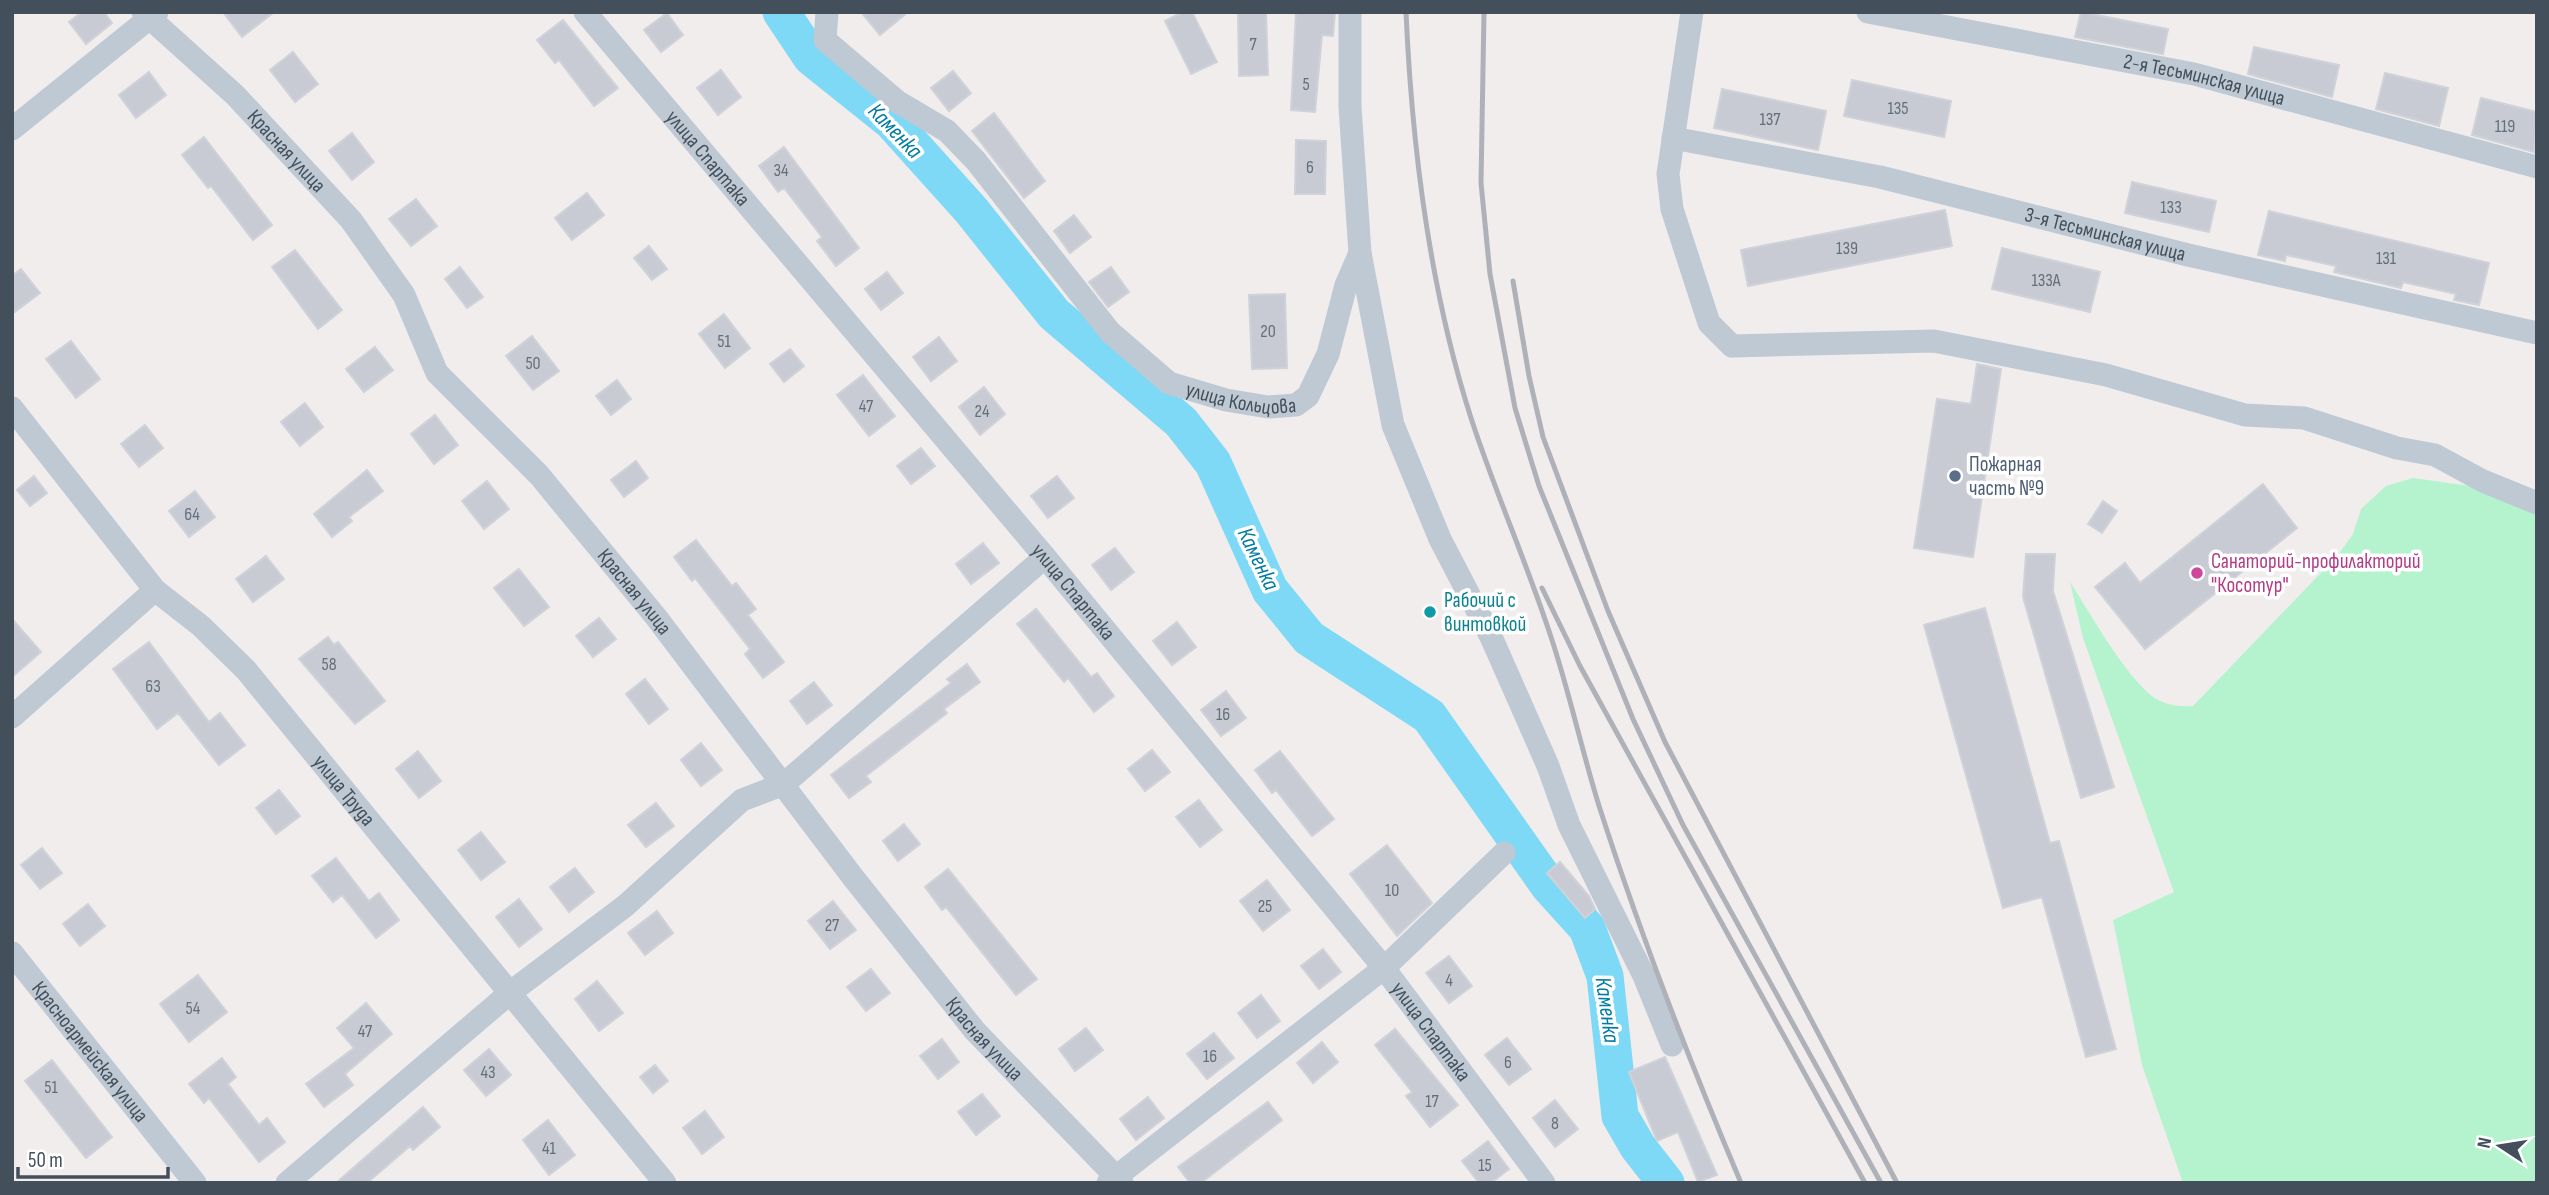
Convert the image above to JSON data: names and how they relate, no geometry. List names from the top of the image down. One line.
{"streets":{"street":["2-я Тесьминская улица","Красная улица","улица Спартака","3-я Тесьминская улица","улица Кольцова","улица Труда","Красноармейская улица"]},"water":["Каменка"],"places":["Пожарная часть №9","Санаторий-профилакторий \"Косотур\"","Рабочий с винтовкой"],"house_numbers":["7","5","135","137","119","6","34","133","139","131","133А","20","51","50","47","24","64","58","63","16","10","25","27","4","54","47","16","6","43","51","17","8","41","15"],"scale_bar":"50 m","north":"left"}
